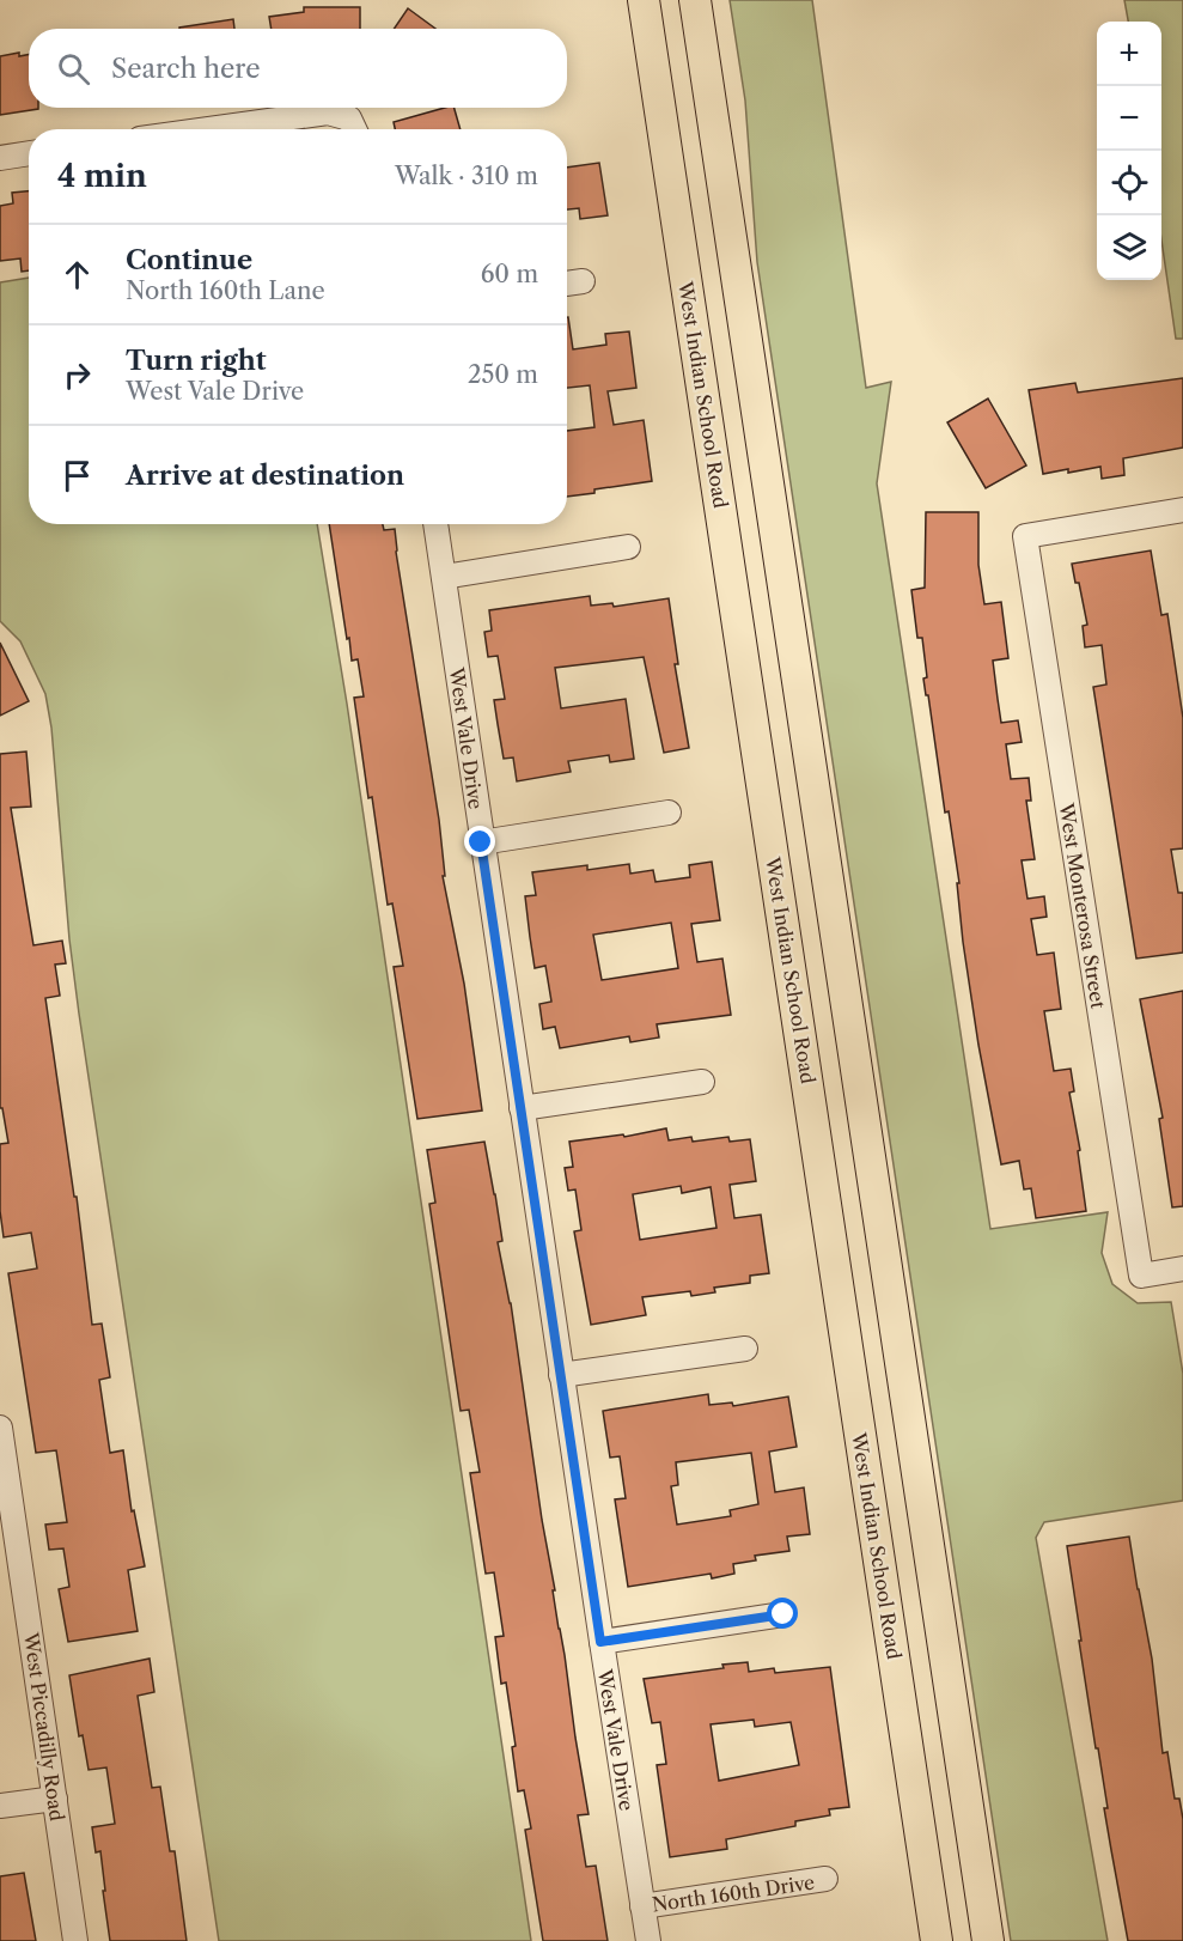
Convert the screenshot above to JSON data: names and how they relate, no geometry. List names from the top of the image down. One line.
{"streets":{"main road":["West Indian School Road"],"street":["West Vale Drive","West Monterosa Street","West Piccadilly Road","North 160th Drive"]},"crossings":[["West Vale Drive","North 160th Drive"]],"page":{"map_buttons":["+","−"],"search":"Search here","heading":["4 min","Walk · 310 m"],"list":[["Continue","North 160th Lane","60 m"],["Turn right","West Vale Drive","250 m"],"Arrive at destination"]}}
